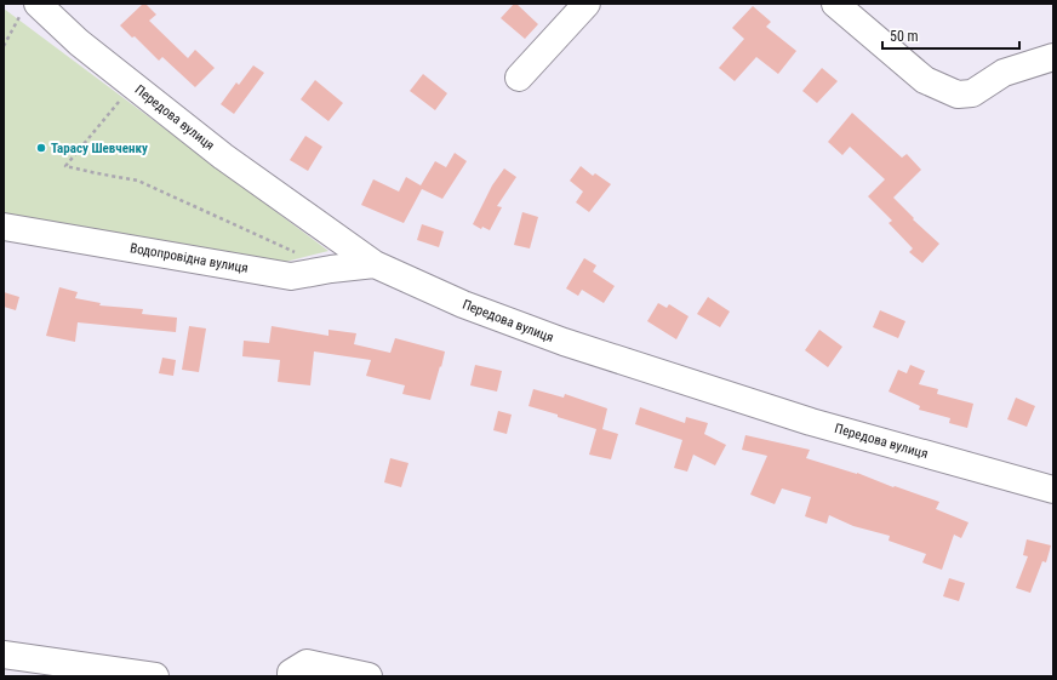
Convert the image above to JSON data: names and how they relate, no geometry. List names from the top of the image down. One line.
{"streets":{"street":["Передова вулиця","Водопровідна вулиця"]},"crossings":[["Передова вулиця","Водопровідна вулиця"]],"places":["Тарасу Шевченку"],"scale_bar":"50 m"}
